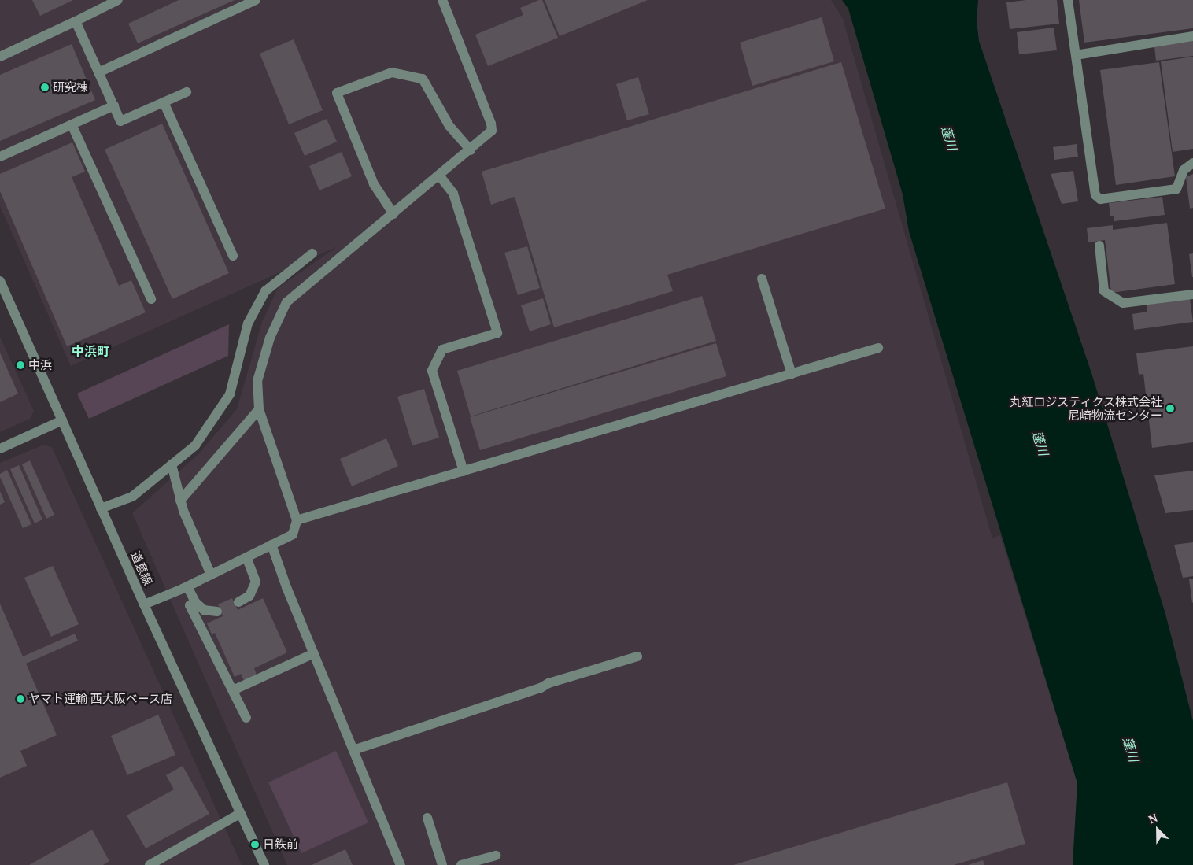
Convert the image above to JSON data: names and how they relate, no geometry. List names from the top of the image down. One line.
{"streets":{"street":["道意線"]},"districts":["中浜町"],"water":["蓬川"],"places":["研究棟","中浜","丸紅ロジスティクス株式会社 尼崎物流センター","ヤマト運輸 西大阪ベース店","日鉄前"],"north":"top left"}
